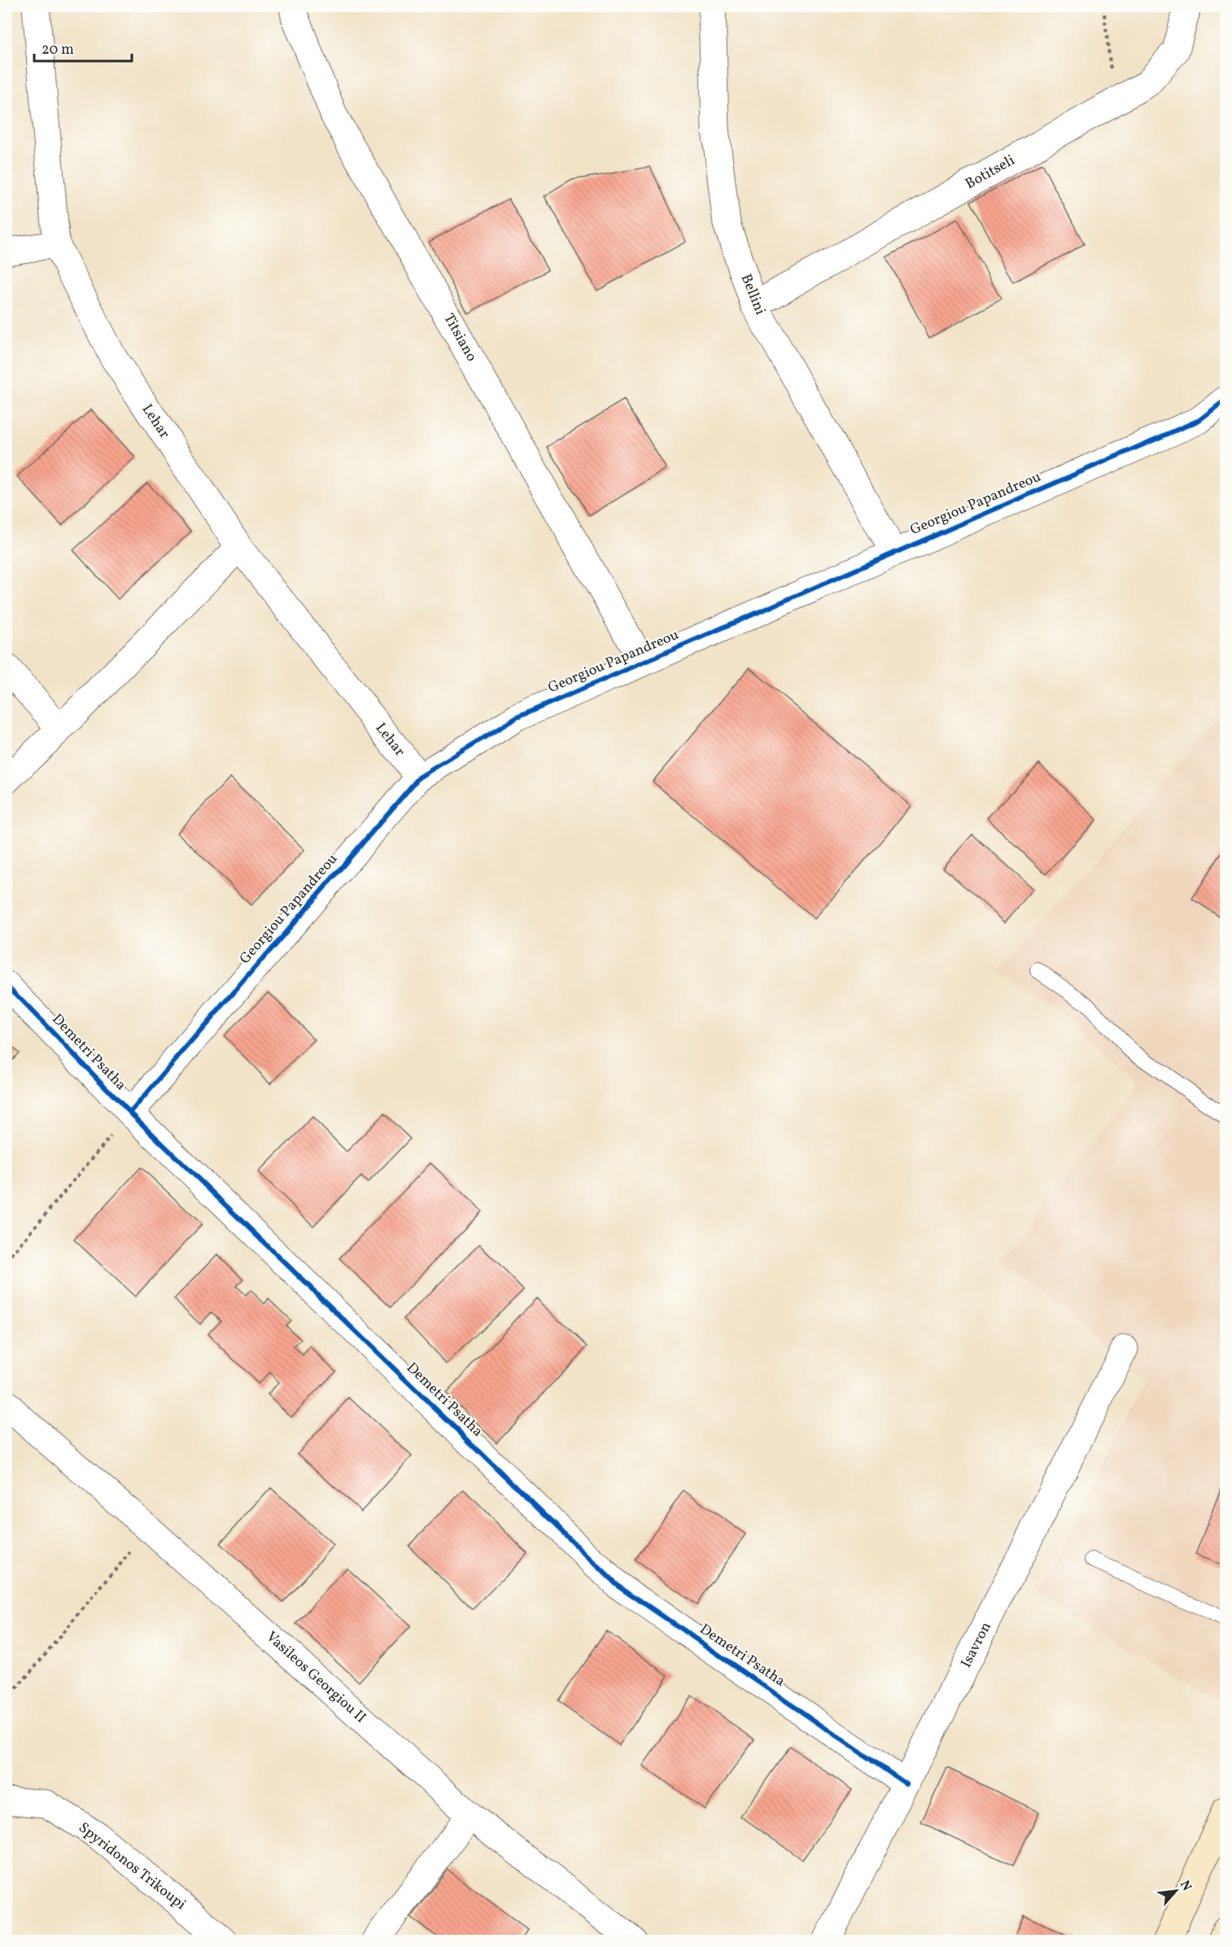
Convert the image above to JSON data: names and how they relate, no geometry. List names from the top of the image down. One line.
{"streets":{"street":["Botitseli","Bellini","Titsiano","Lehar","Georgiou Papandreou","Demetri Psatha","Isavron","Vasileos Georgiou II","Spyridonos Trikoupi"]},"crossings":[["Botitseli","Bellini"],["Bellini","Georgiou Papandreou"],["Titsiano","Georgiou Papandreou"],["Lehar","Georgiou Papandreou"],["Georgiou Papandreou","Demetri Psatha"],["Demetri Psatha","Isavron"]],"scale_bar":"20 m","north":"top right"}
